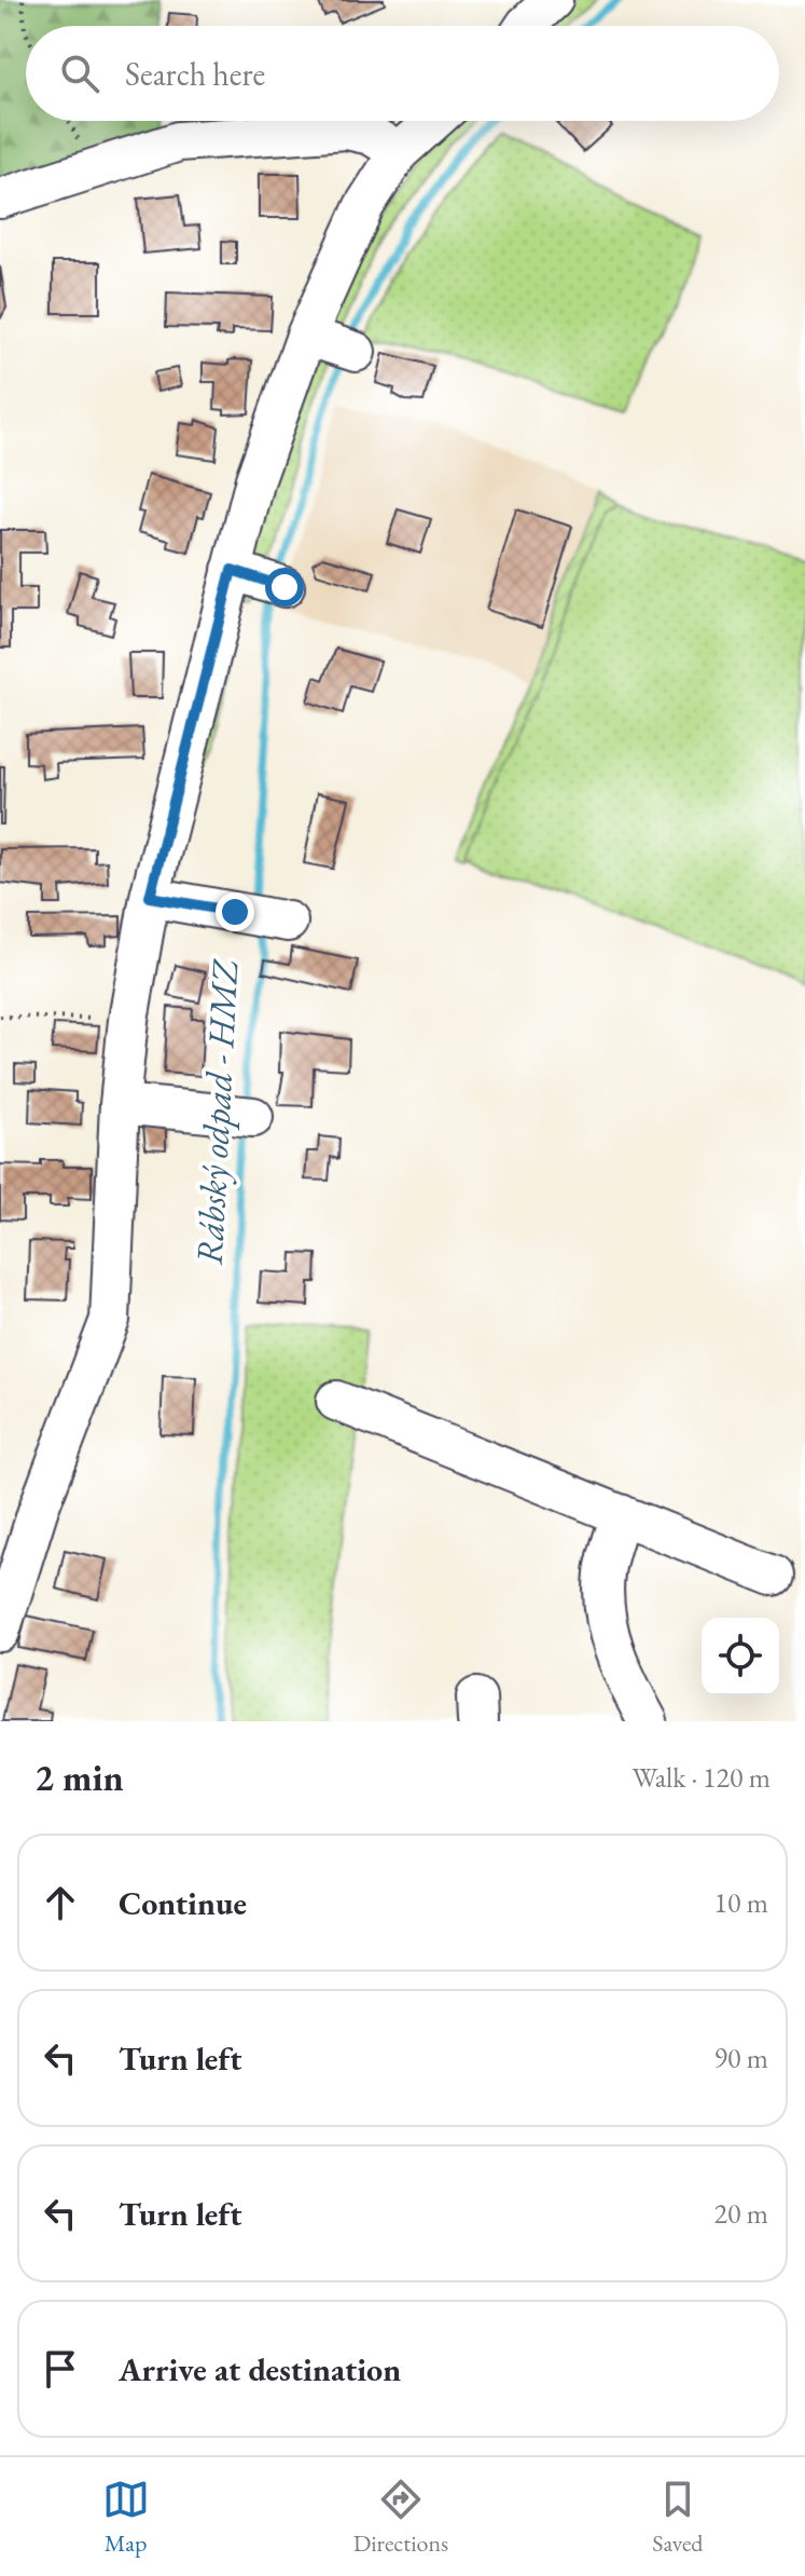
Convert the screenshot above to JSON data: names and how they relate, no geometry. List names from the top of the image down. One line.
{"water":["Rábský odpad - HMZ"],"page":{"search":"Search here","heading":["2 min","Walk · 120 m"],"list":[["Continue","10 m"],["Turn left","90 m"],["Turn left","20 m"],"Arrive at destination"],"nav":["Map","Directions","Saved"]}}
